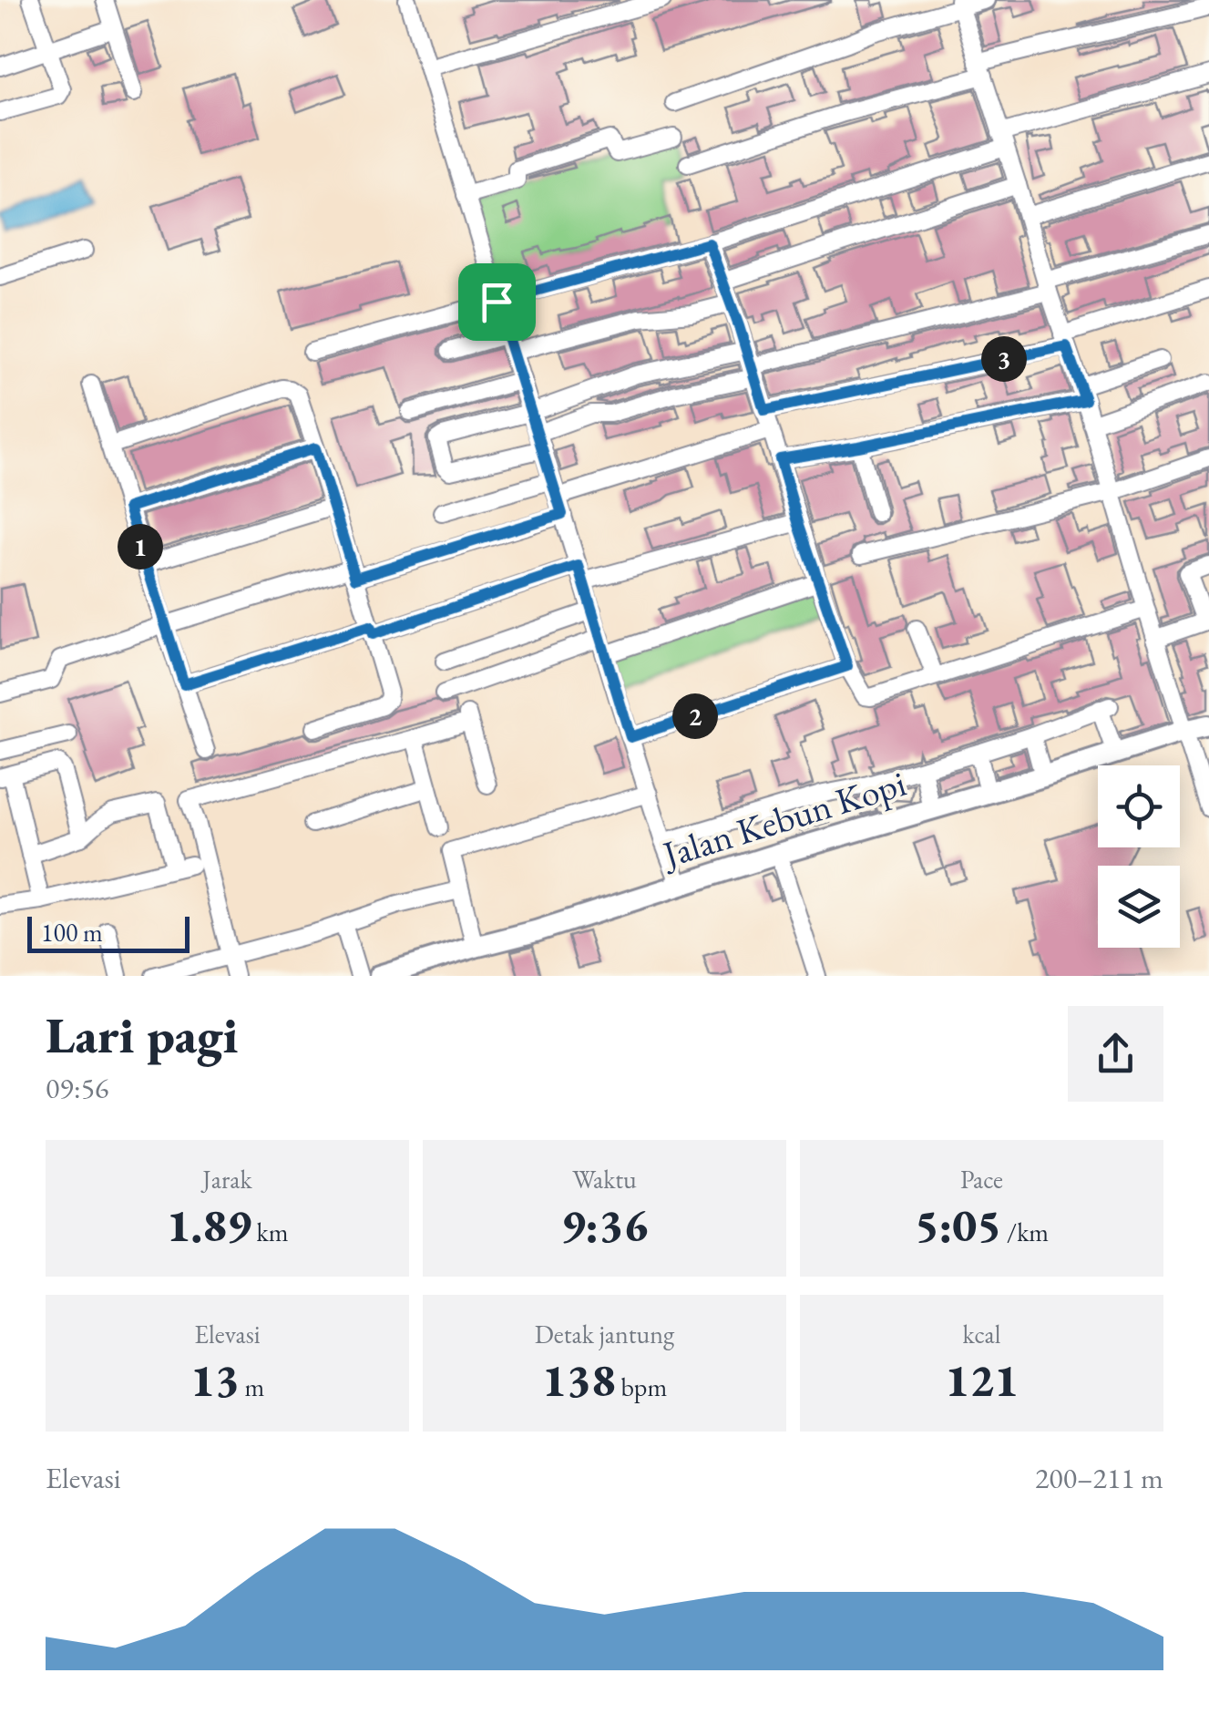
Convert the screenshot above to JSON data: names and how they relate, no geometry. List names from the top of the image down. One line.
{"streets":{"main road":["Jalan Kebun Kopi"]},"scale_bar":"100 m","page":{"pins":["3","1","2"],"scale":"100 m","heading":["Lari pagi","09:56"],"stats":[["Jarak","1.89 km"],["Waktu","9:36"],["Pace","5:05 /km"],["Elevasi","13 m"],["Detak jantung","138 bpm"],["kcal","121"]],"chart":["Elevasi","200–211 m"]}}
